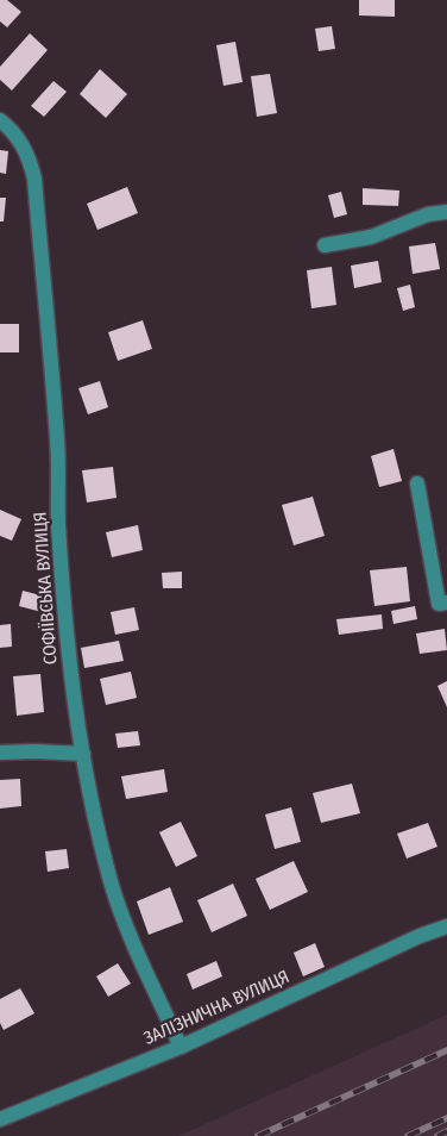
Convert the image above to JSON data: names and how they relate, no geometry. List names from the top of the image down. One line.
{"streets":{"street":["СОФІЇВСЬКА ВУЛИЦЯ","ЗАЛІЗНИЧНА ВУЛИЦЯ"]},"crossings":[["СОФІЇВСЬКА ВУЛИЦЯ","ЗАЛІЗНИЧНА ВУЛИЦЯ"]]}
